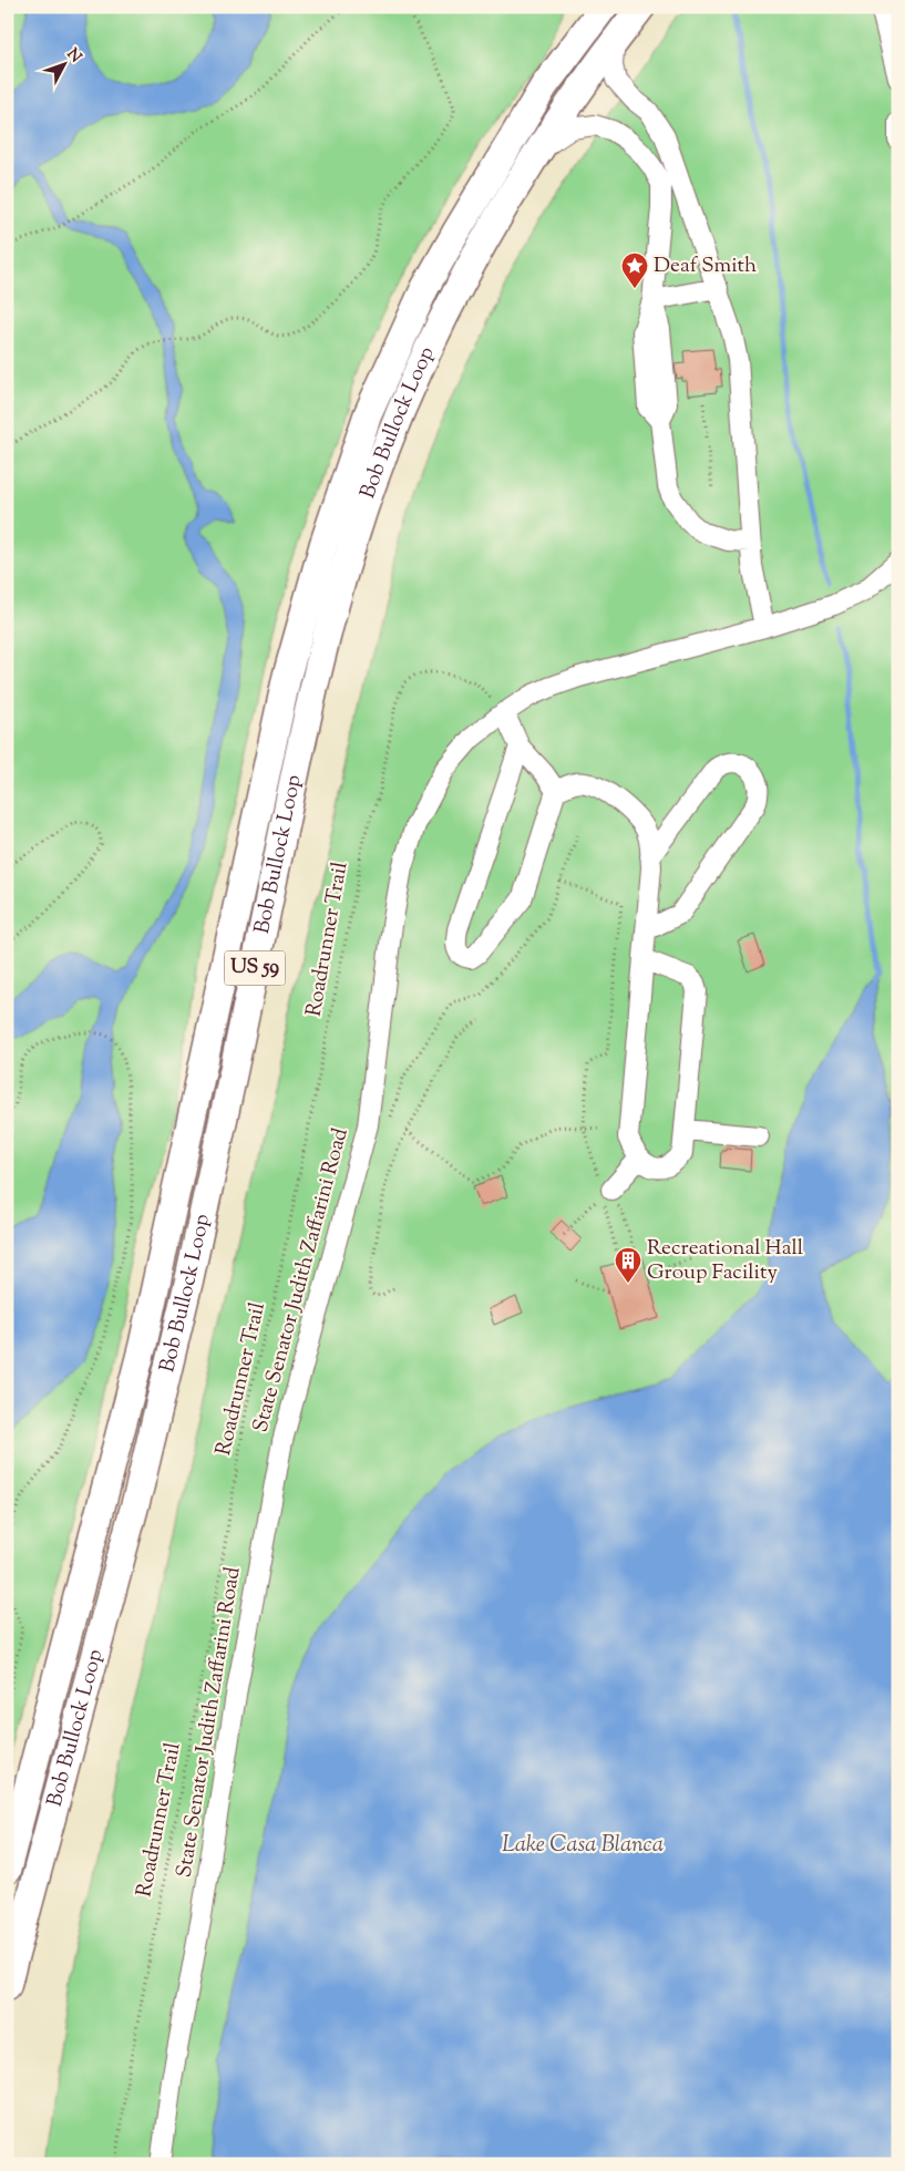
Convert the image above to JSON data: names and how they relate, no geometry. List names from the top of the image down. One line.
{"streets":{"highway":["Bob Bullock Loop","US 59"],"street":["State Senator Judith Zaffarini Road"],"path":["Roadrunner Trail"]},"crossings":[["Roadrunner Trail","State Senator Judith Zaffarini Road"]],"water":["Lake Casa Blanca"],"places":{"place":["Deaf Smith"],"building":["Recreational Hall Group Facility"]},"north":"top right"}
